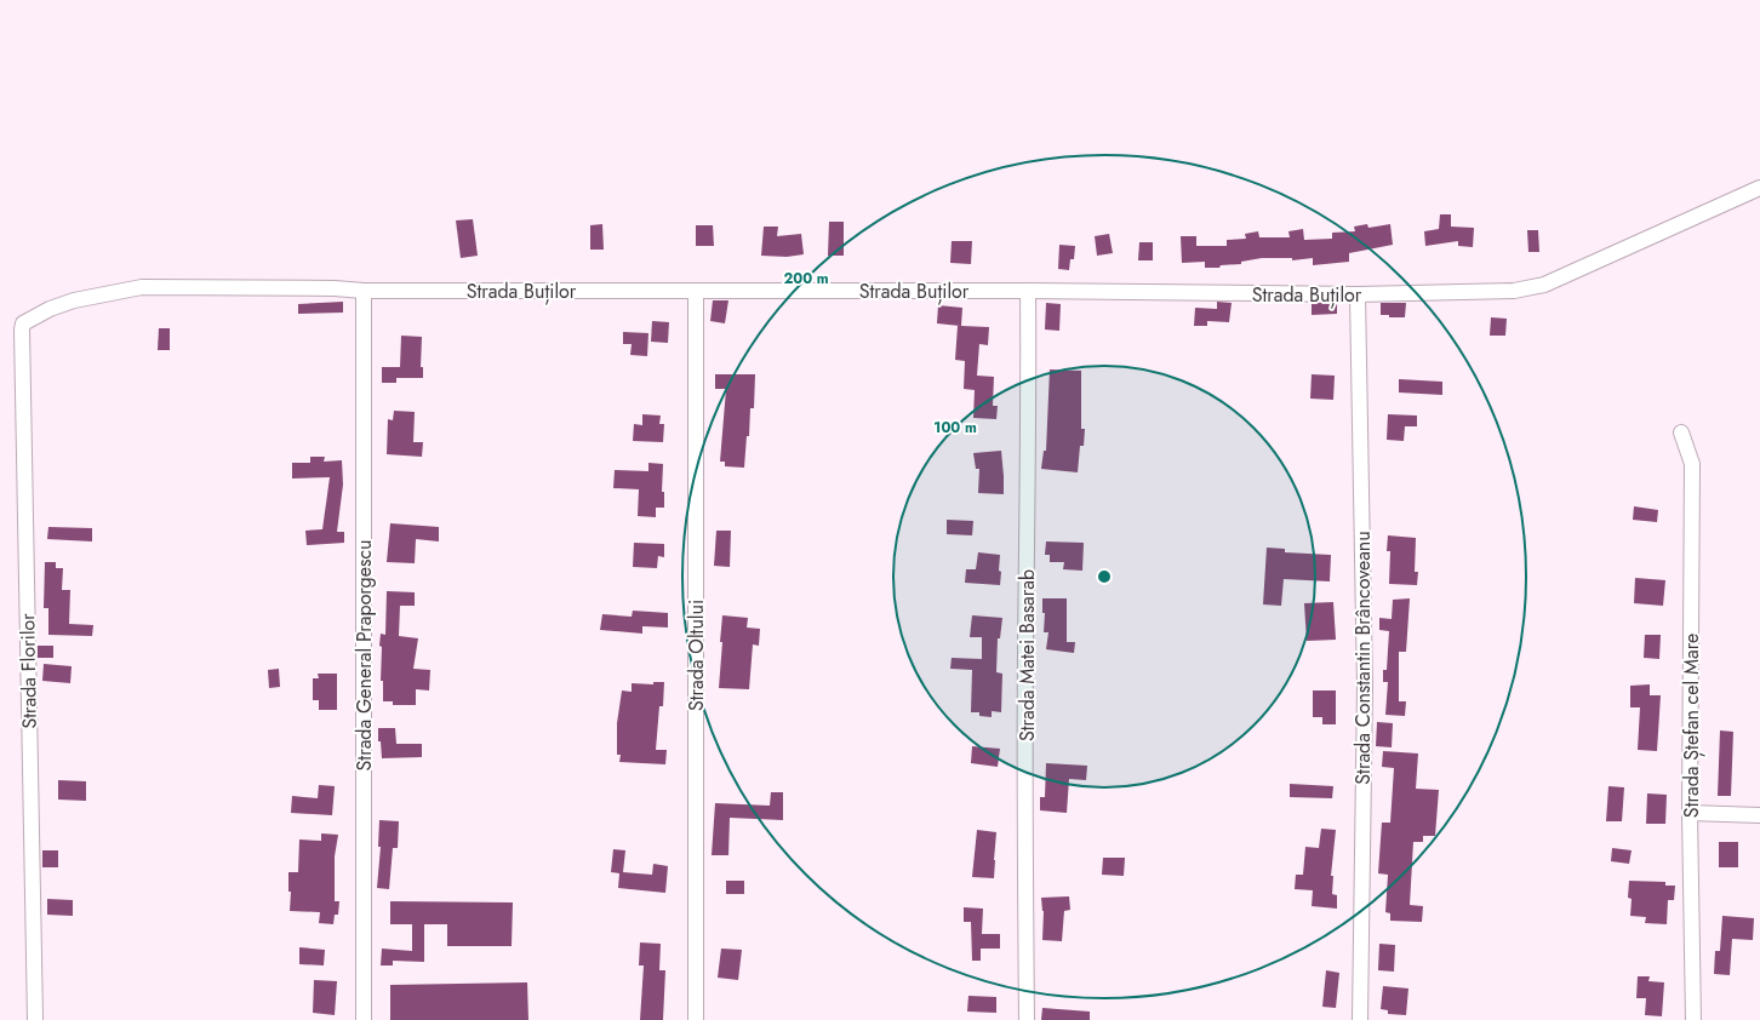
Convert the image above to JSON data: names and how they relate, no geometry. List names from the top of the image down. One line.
{"streets":{"street":["Strada Buților","Strada General Praporgescu","Strada Oltului","Strada Matei Basarab","Strada Constantin Brâncoveanu","Strada Florilor","Strada Ștefan cel Mare"]},"crossings":[["Strada Buților","Strada General Praporgescu"],["Strada Buților","Strada Oltului"],["Strada Buților","Strada Matei Basarab"],["Strada Buților","Strada Constantin Brâncoveanu"],["Strada Buților","Strada Florilor"]],"rings":["200 m","100 m"]}
